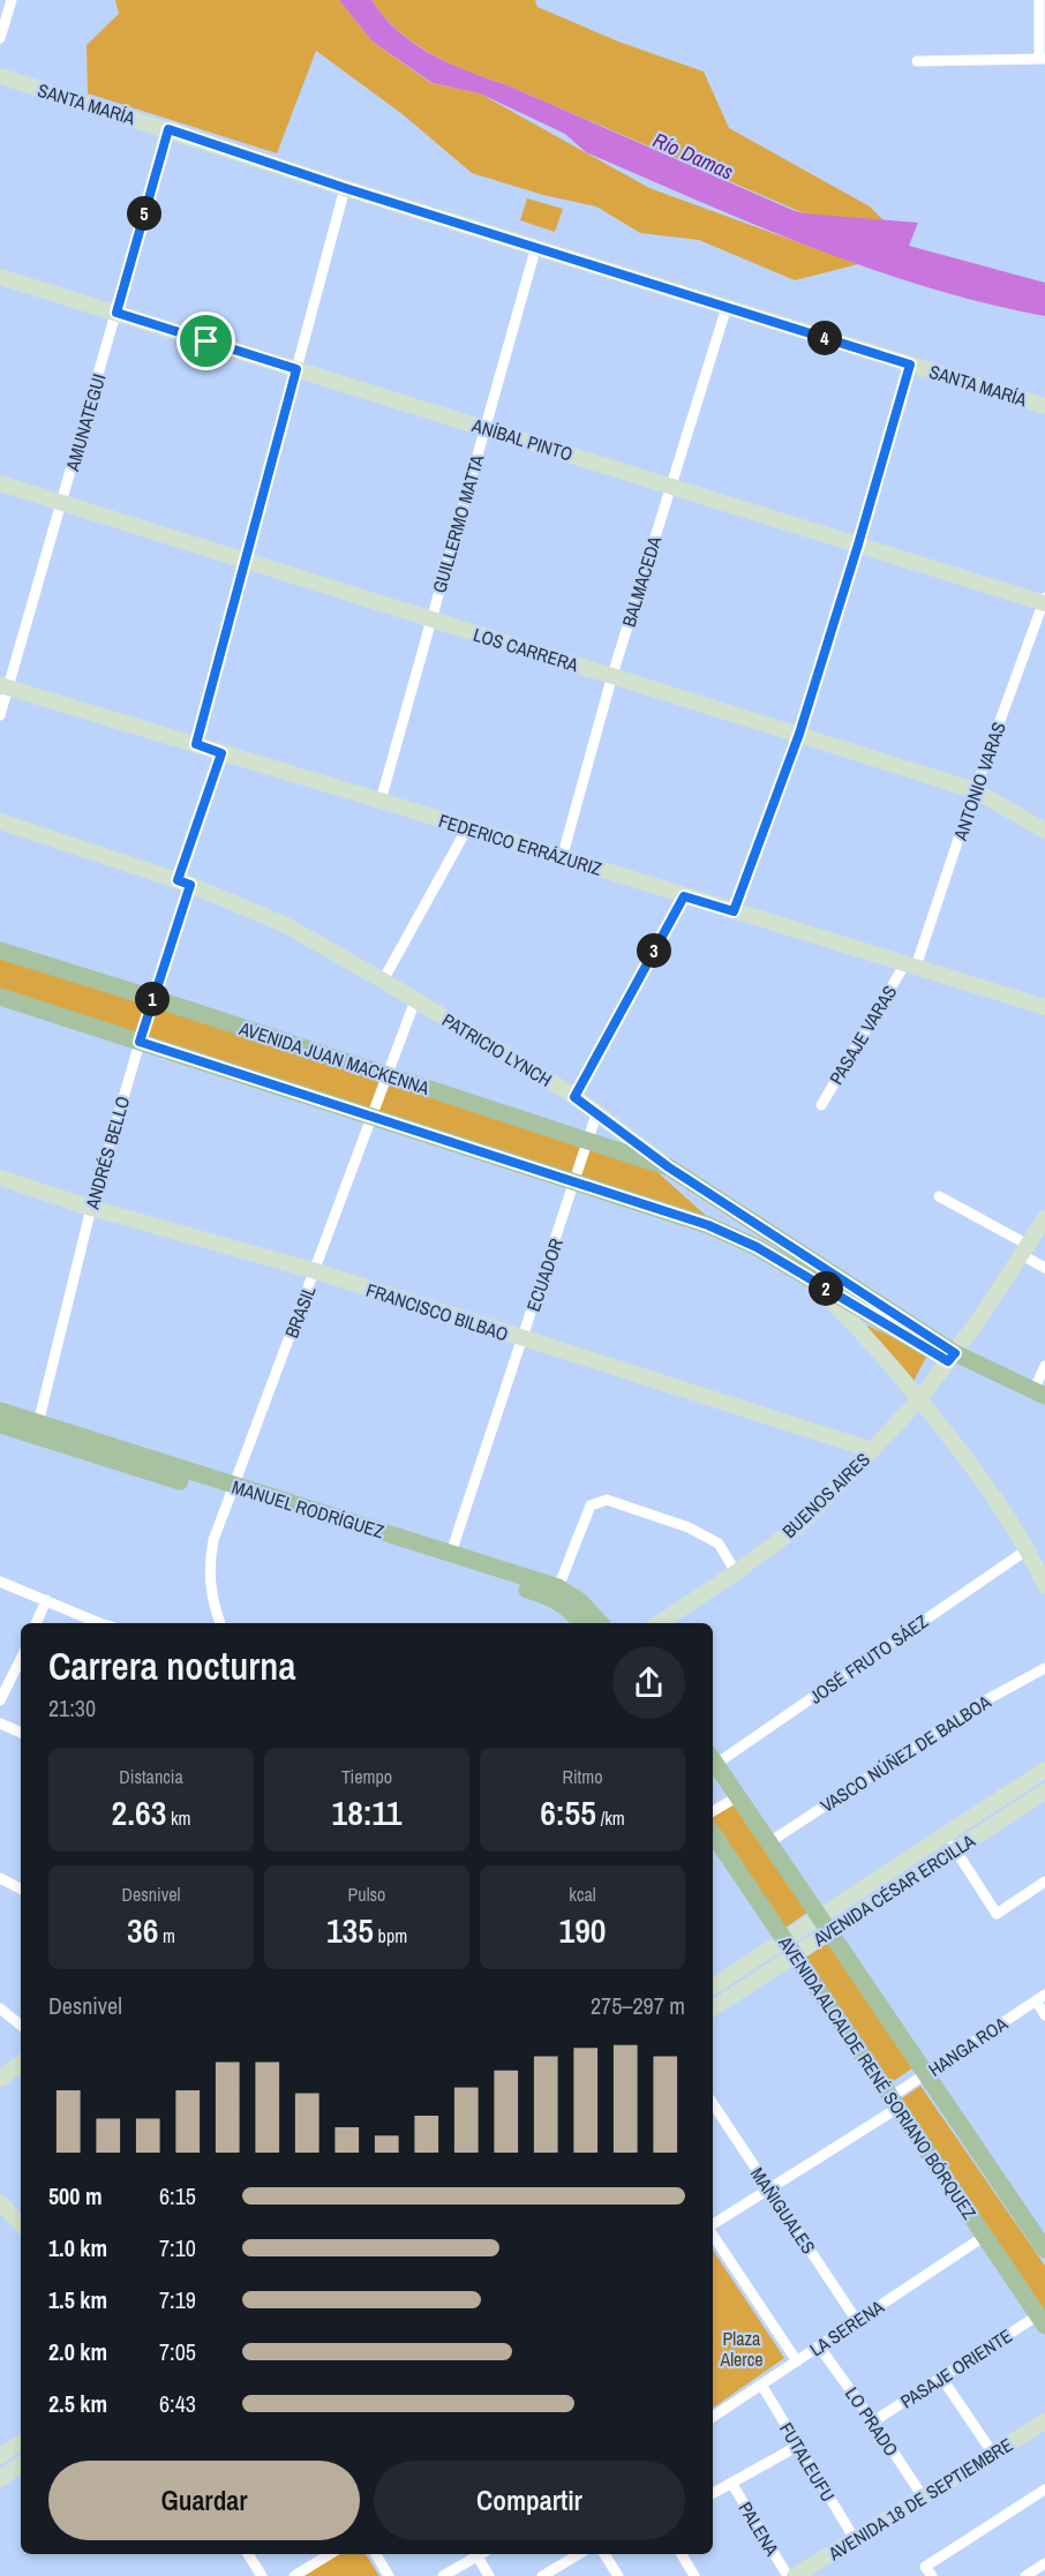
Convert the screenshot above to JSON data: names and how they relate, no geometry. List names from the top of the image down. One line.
{"streets":{"main road":["PATRICIO LYNCH","AVENIDA JUAN MACKENNA","MANUEL RODRÍGUEZ","AVENIDA ALCALDE RENÉ SORIANO BÓRQUEZ"],"street":["SANTA MARÍA","AMUNATEGUI","ANÍBAL PINTO","GUILLERMO MATTA","BALMACEDA","LOS CARRERA","ANTONIO VARAS","FEDERICO ERRÁZURIZ","PASAJE VARAS","ANDRÉS BELLO","ECUADOR","BRASIL","FRANCISCO BILBAO","BUENOS AIRES","JOSÉ FRUTO SÁEZ","VASCO NÚÑEZ DE BALBOA","AVENIDA CÉSAR ERCILLA","HANGA ROA","MAÑIGUALES","LA SERENA","PASAJE ORIENTE","LO PRADO","FUTALEUFU","AVENIDA 18 DE SEPTIEMBRE","PALENA"]},"crossings":[["SANTA MARÍA","AMUNATEGUI"],["SANTA MARÍA","GUILLERMO MATTA"],["SANTA MARÍA","BALMACEDA"],["AMUNATEGUI","ANÍBAL PINTO"],["AMUNATEGUI","LOS CARRERA"],["AMUNATEGUI","FEDERICO ERRÁZURIZ"],["ANÍBAL PINTO","GUILLERMO MATTA"],["ANÍBAL PINTO","BALMACEDA"],["ANÍBAL PINTO","ANTONIO VARAS"],["GUILLERMO MATTA","LOS CARRERA"],["GUILLERMO MATTA","FEDERICO ERRÁZURIZ"],["BALMACEDA","LOS CARRERA"],["BALMACEDA","FEDERICO ERRÁZURIZ"],["LOS CARRERA","ANTONIO VARAS"],["ANTONIO VARAS","FEDERICO ERRÁZURIZ"],["ANTONIO VARAS","PASAJE VARAS"],["FEDERICO ERRÁZURIZ","PASAJE VARAS"],["FEDERICO ERRÁZURIZ","ANDRÉS BELLO"],["PATRICIO LYNCH","AVENIDA JUAN MACKENNA"],["PATRICIO LYNCH","ANDRÉS BELLO"],["PATRICIO LYNCH","ECUADOR"],["PATRICIO LYNCH","BRASIL"],["PATRICIO LYNCH","BUENOS AIRES"],["AVENIDA JUAN MACKENNA","ANDRÉS BELLO"],["AVENIDA JUAN MACKENNA","ECUADOR"],["AVENIDA JUAN MACKENNA","BRASIL"],["ANDRÉS BELLO","FRANCISCO BILBAO"],["ANDRÉS BELLO","MANUEL RODRÍGUEZ"],["ECUADOR","FRANCISCO BILBAO"],["ECUADOR","MANUEL RODRÍGUEZ"],["BRASIL","FRANCISCO BILBAO"],["BRASIL","MANUEL RODRÍGUEZ"],["FRANCISCO BILBAO","BUENOS AIRES"],["AVENIDA CÉSAR ERCILLA","AVENIDA ALCALDE RENÉ SORIANO BÓRQUEZ"],["HANGA ROA","AVENIDA ALCALDE RENÉ SORIANO BÓRQUEZ"],["HANGA ROA","MAÑIGUALES"],["AVENIDA ALCALDE RENÉ SORIANO BÓRQUEZ","LA SERENA"],["AVENIDA ALCALDE RENÉ SORIANO BÓRQUEZ","PASAJE ORIENTE"],["MAÑIGUALES","LA SERENA"],["LA SERENA","LO PRADO"],["LA SERENA","FUTALEUFU"],["PASAJE ORIENTE","LO PRADO"],["LO PRADO","AVENIDA 18 DE SEPTIEMBRE"],["FUTALEUFU","AVENIDA 18 DE SEPTIEMBRE"]],"water":["Río Damas"],"parks":["Plaza Alerce"],"page":{"pins":["5","4","3","1","2"],"heading":["Carrera nocturna","21:30"],"stats":[["Distancia","2.63 km"],["Tiempo","18:11"],["Ritmo","6:55 /km"],["Desnivel","36 m"],["Pulso","135 bpm"],["kcal","190"]],"chart":["Desnivel","275–297 m"],"list":[{"name":"500 m","note":"6:15"},{"name":"1.0 km","note":"7:10"},{"name":"1.5 km","note":"7:19"},{"name":"2.0 km","note":"7:05"},{"name":"2.5 km","note":"6:43"}],"buttons":["Guardar","Compartir"]}}
